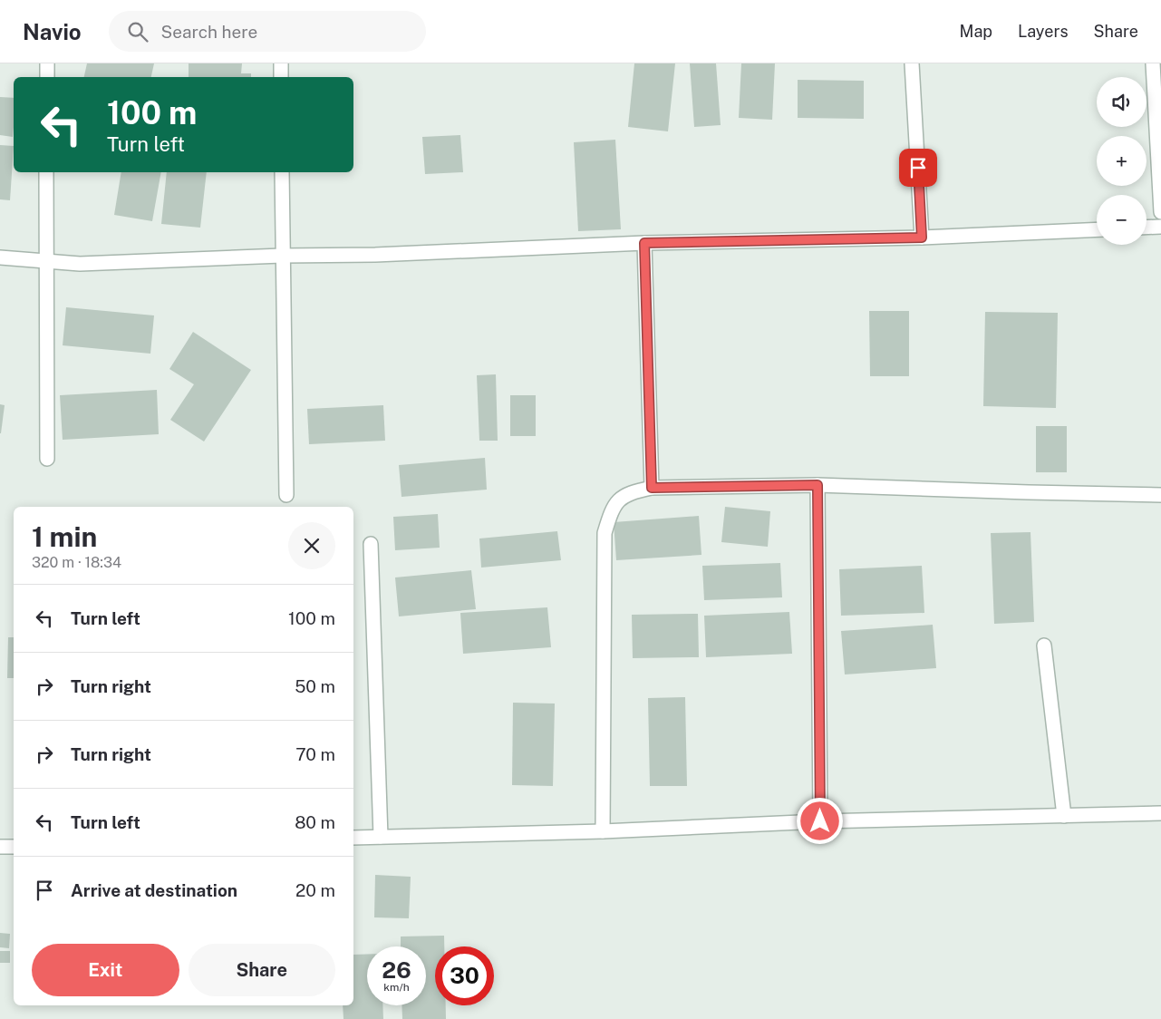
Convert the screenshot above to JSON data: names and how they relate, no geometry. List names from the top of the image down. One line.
{"page":{"header":"Navio","search":"Search here","nav":["Map","Layers","Share"],"map_buttons":["+","−"],"turn":["100 m","Turn left"],"heading":["1 min","320 m · 18:34"],"list":[{"name":"Turn left","value":"100 m"},{"name":"Turn right","value":"50 m"},{"name":"Turn right","value":"70 m"},{"name":"Turn left","value":"80 m"},{"name":"Arrive at destination","value":"20 m"}],"buttons":["Exit","Share"],"speed":"26 km/h","limit":"30"}}
